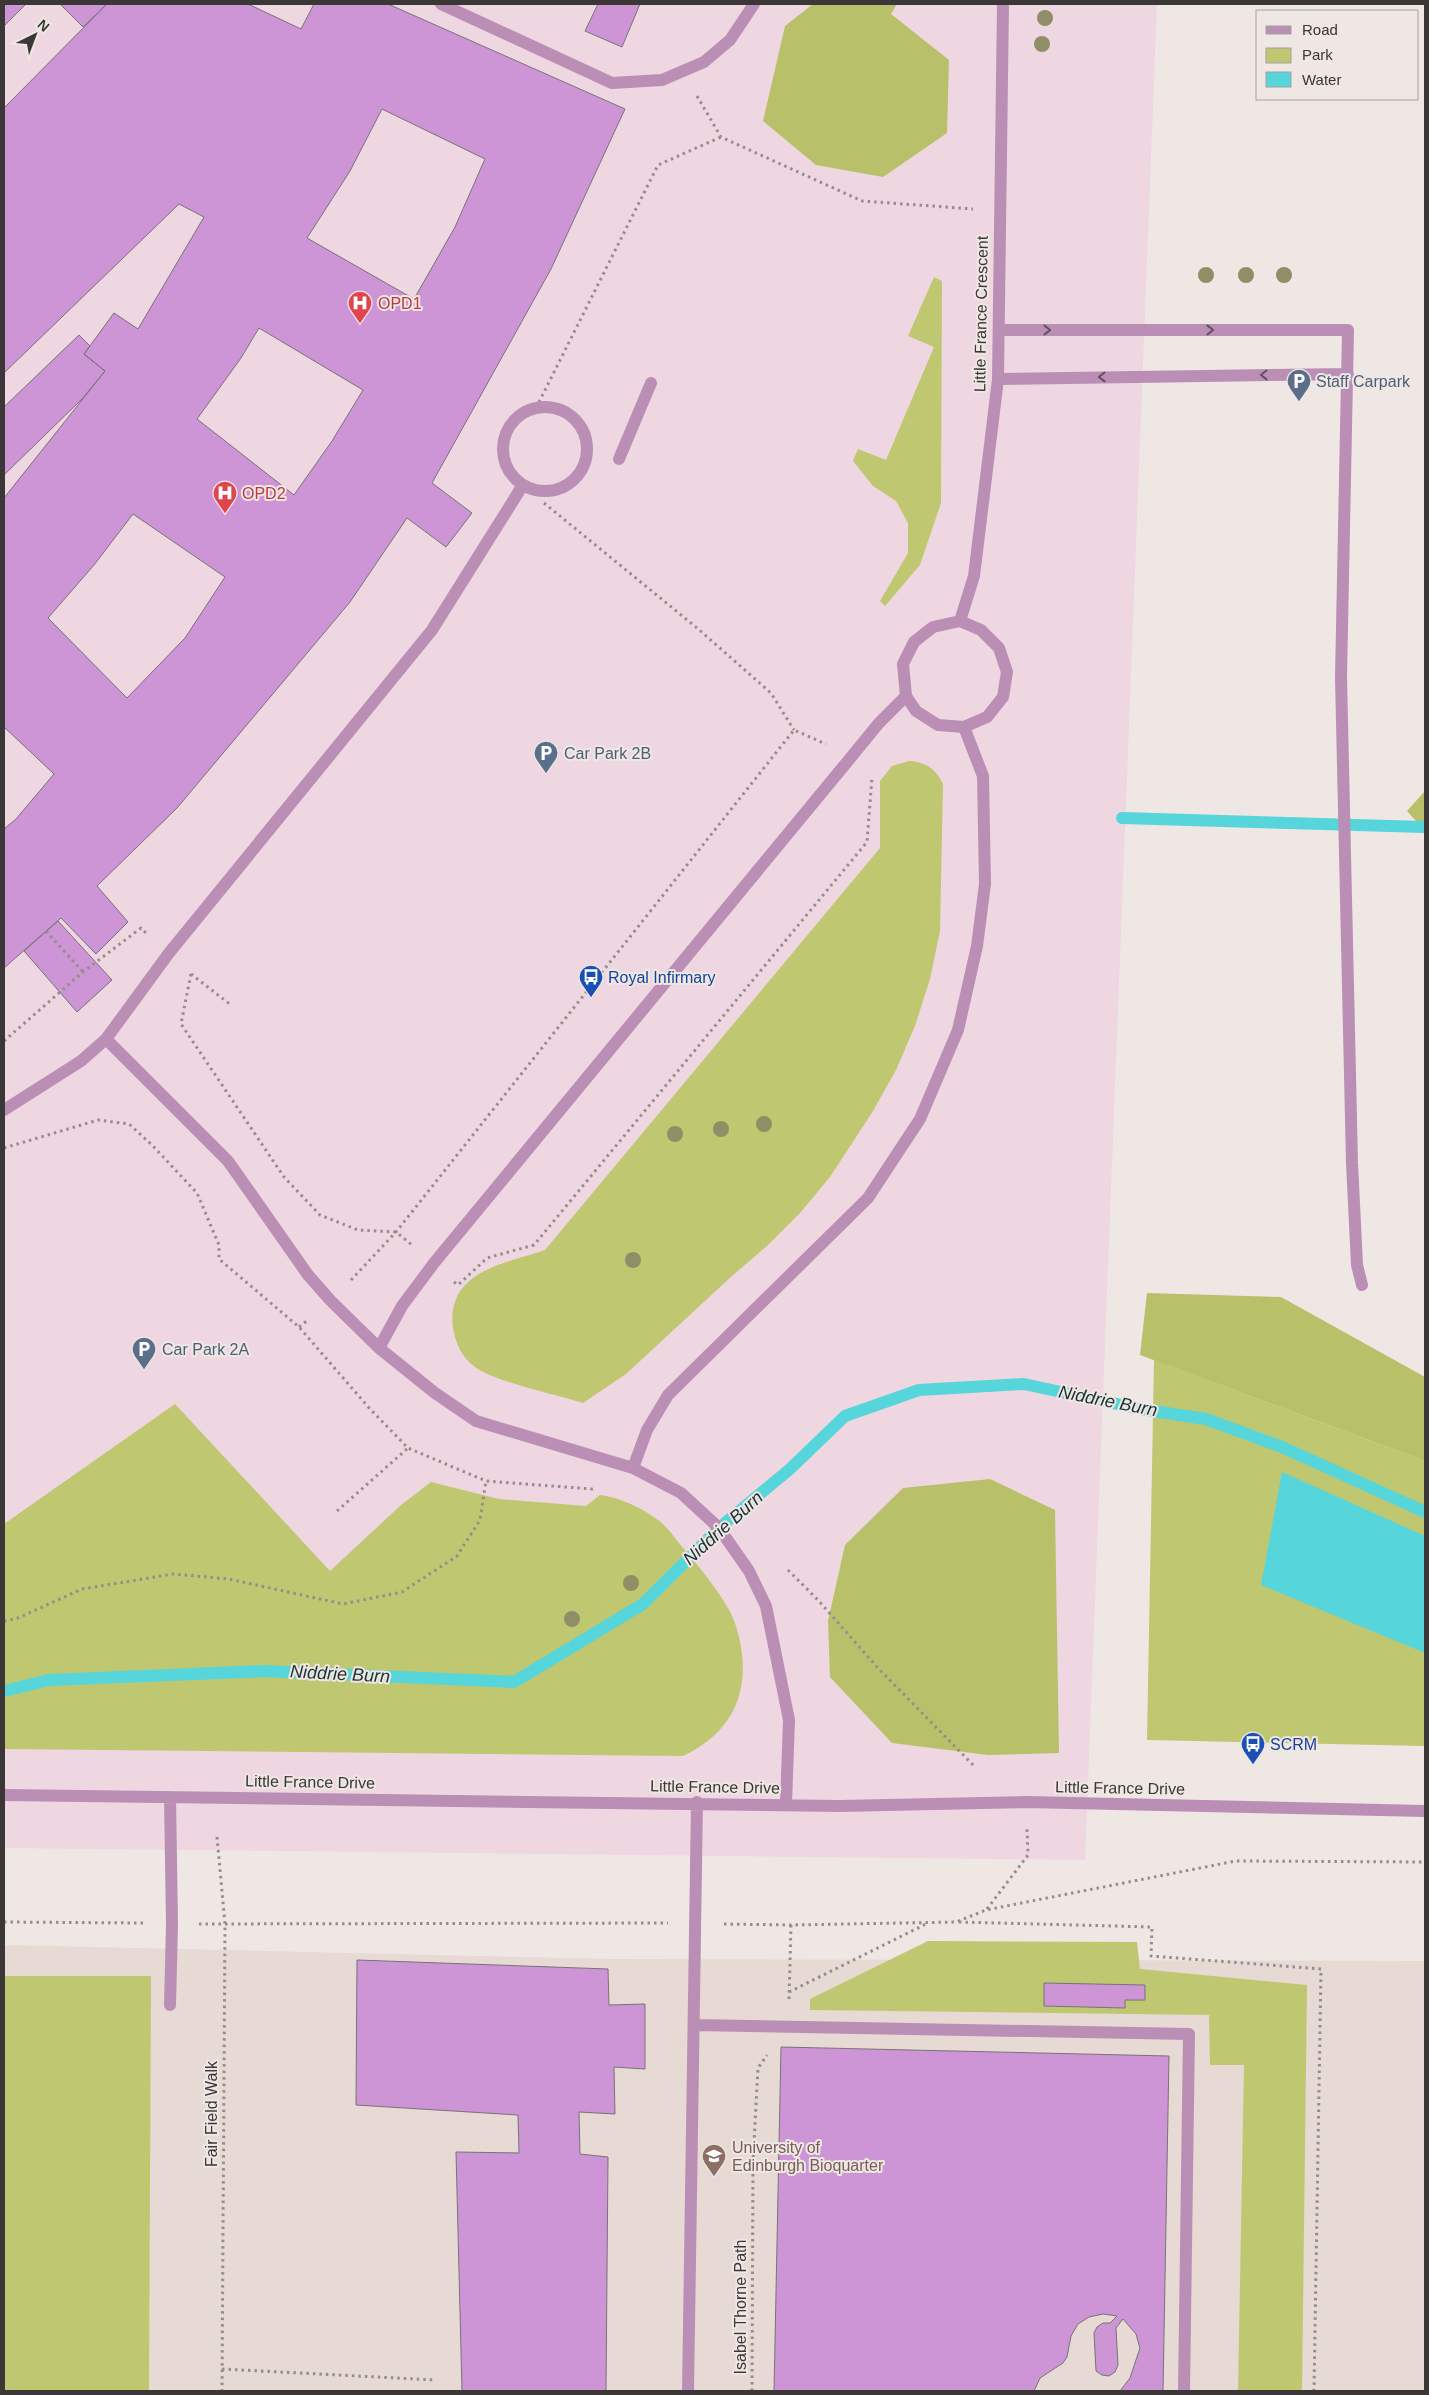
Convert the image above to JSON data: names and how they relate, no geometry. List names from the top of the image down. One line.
{"streets":{"street":["Little France Crescent","Little France Drive"],"path":["Fair Field Walk","Isabel Thorne Path"]},"water":["Niddrie Burn"],"places":{"hospital":["OPD1","OPD2"],"parking":["Staff Carpark","Car Park 2B","Car Park 2A"],"bus stop":["Royal Infirmary","SCRM"],"school or university":["University of Edinburgh Bioquarter"]},"legend":["Road","Park","Water"],"north":"top right"}
